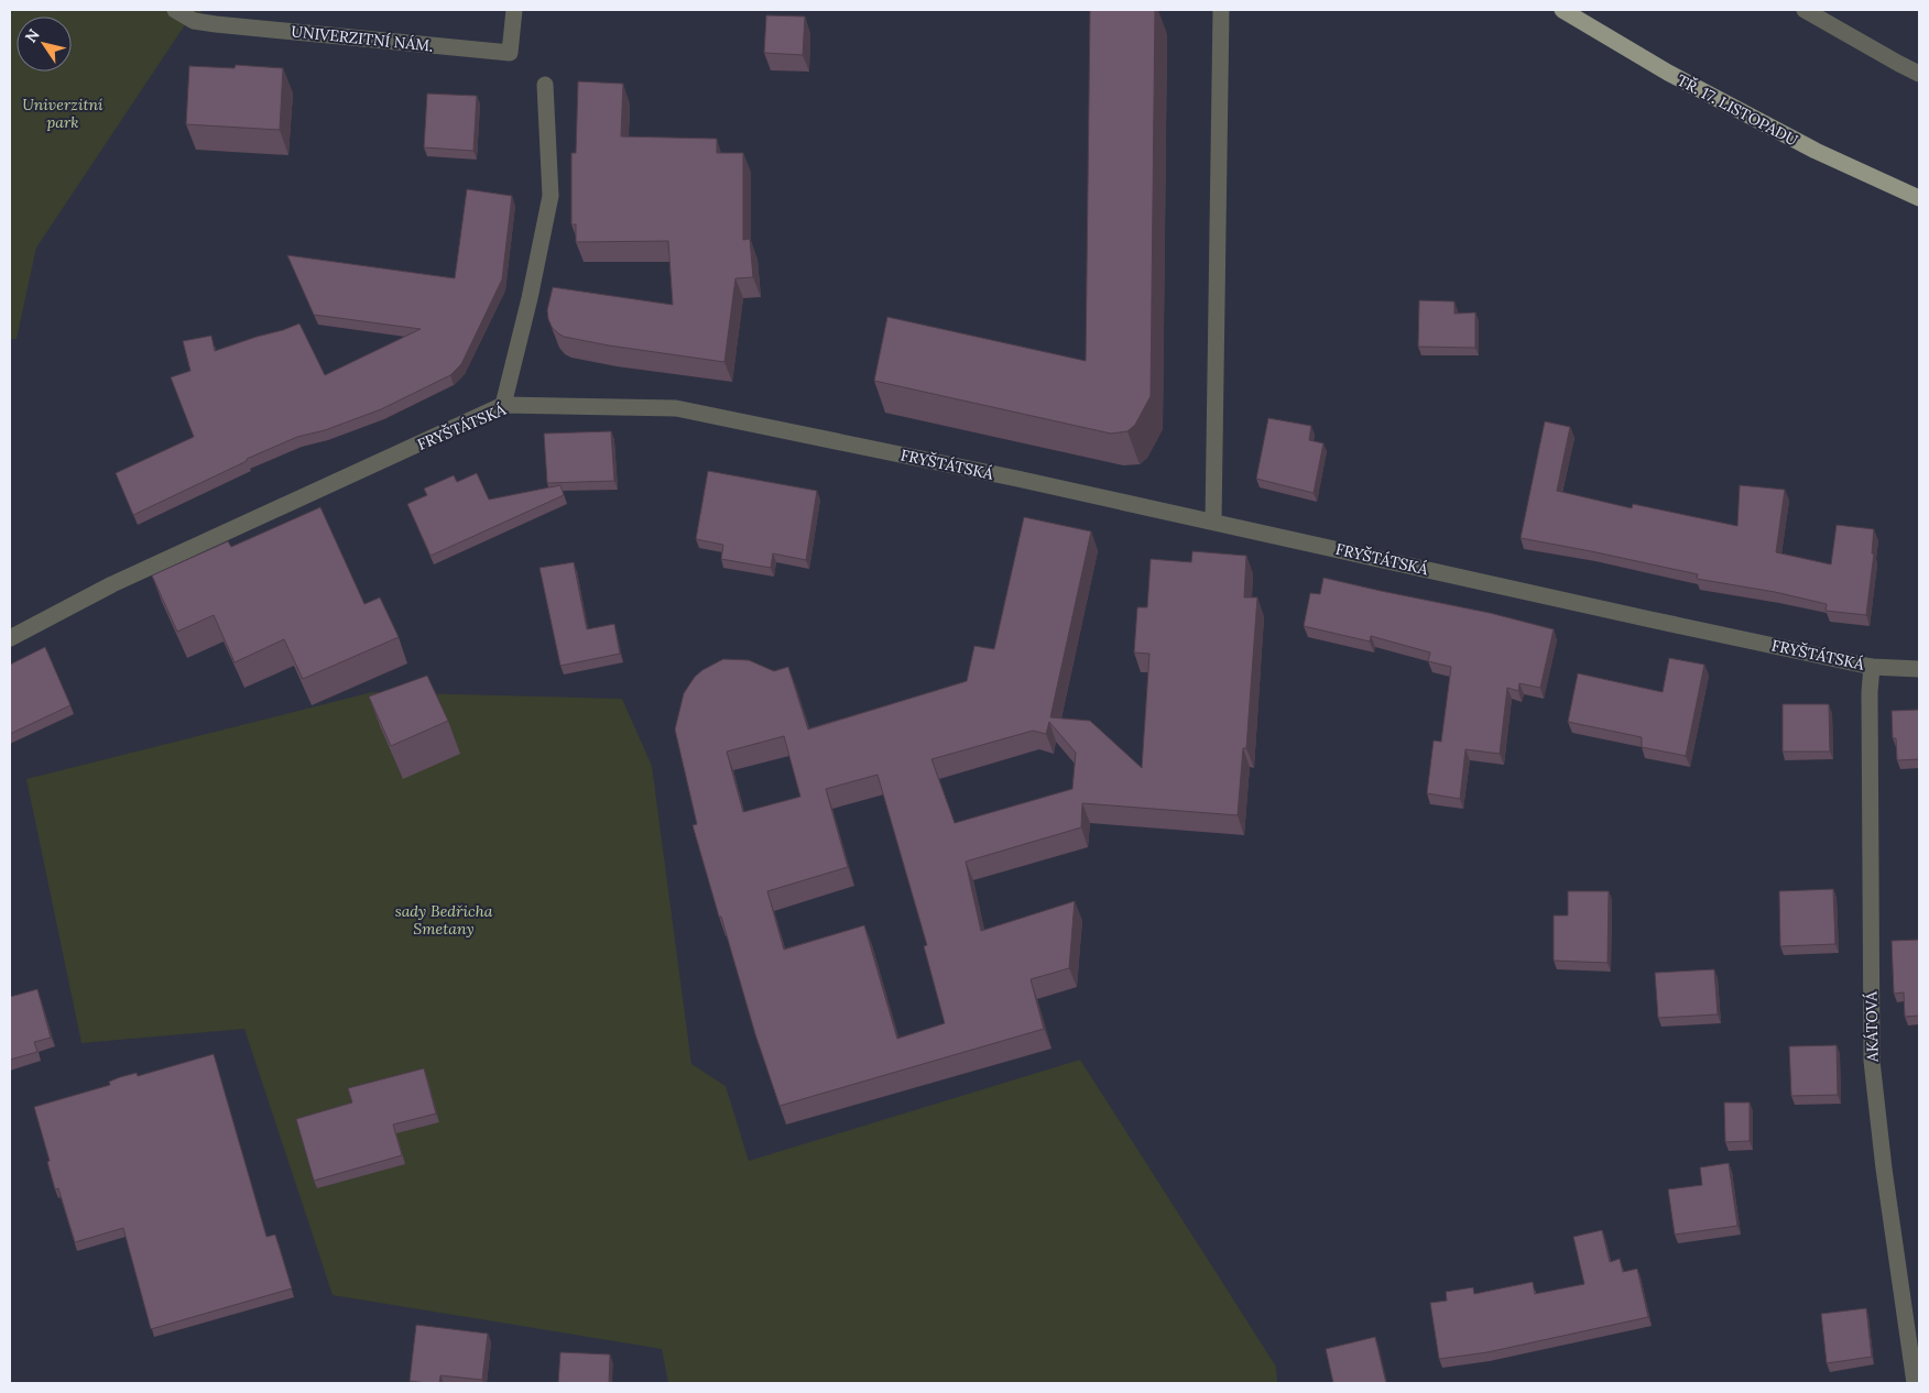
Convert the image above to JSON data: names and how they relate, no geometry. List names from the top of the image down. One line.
{"streets":{"main road":["TŘ. 17. LISTOPADU"],"street":["UNIVERZITNÍ NÁM.","FRYŠTÁTSKÁ","AKÁTOVÁ"]},"crossings":[["FRYŠTÁTSKÁ","AKÁTOVÁ"]],"parks":["Univerzitní park","sady Bedřicha Smetany"],"north":"top left"}
